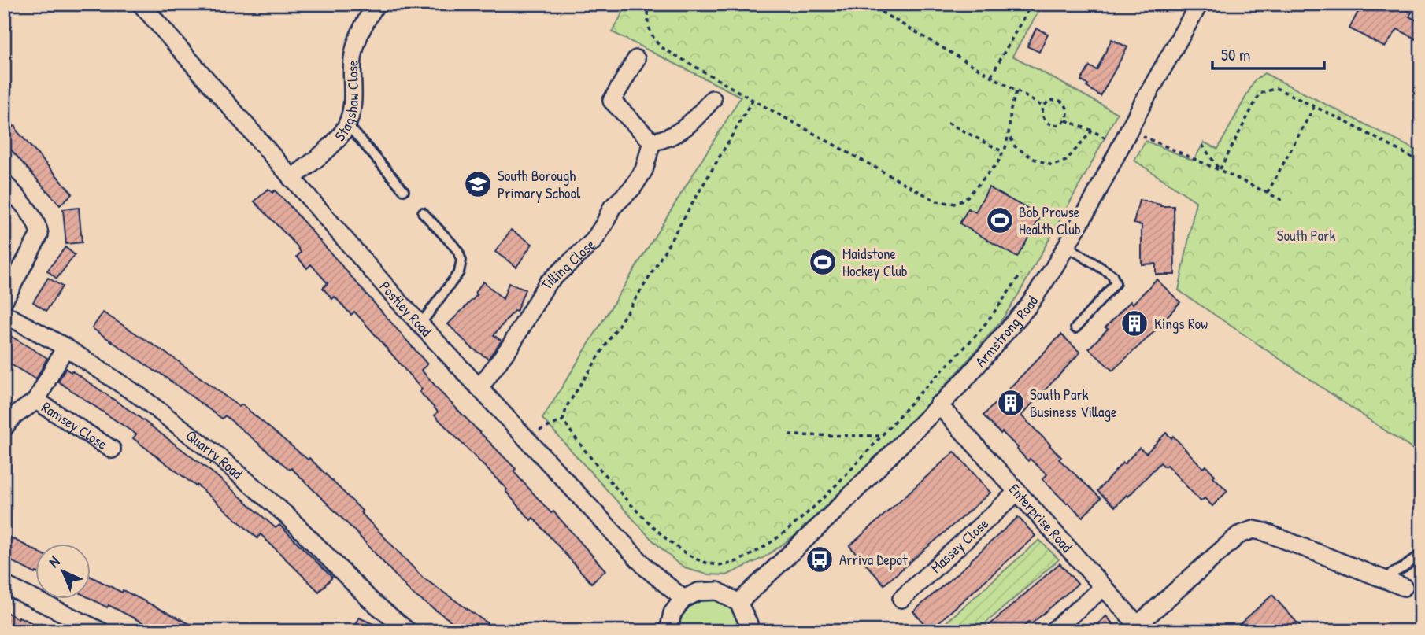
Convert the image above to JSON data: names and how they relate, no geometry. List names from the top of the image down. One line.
{"streets":{"street":["Stagshaw Close","Tilling Close","Postley Road","Armstrong Road","Ramsey Close","Quarry Road","Enterprise Road","Massey Close"]},"crossings":[["Stagshaw Close","Postley Road"],["Tilling Close","Postley Road"],["Armstrong Road","Enterprise Road"],["Enterprise Road","Massey Close"]],"parks":["South Park"],"places":{"school or university":["South Borough Primary School"],"sports":["Bob Prowse Health Club","Maidstone Hockey Club"],"building":["Kings Row","South Park Business Village"],"bus stop":["Arriva Depot"]},"scale_bar":"50 m","north":"top left"}
